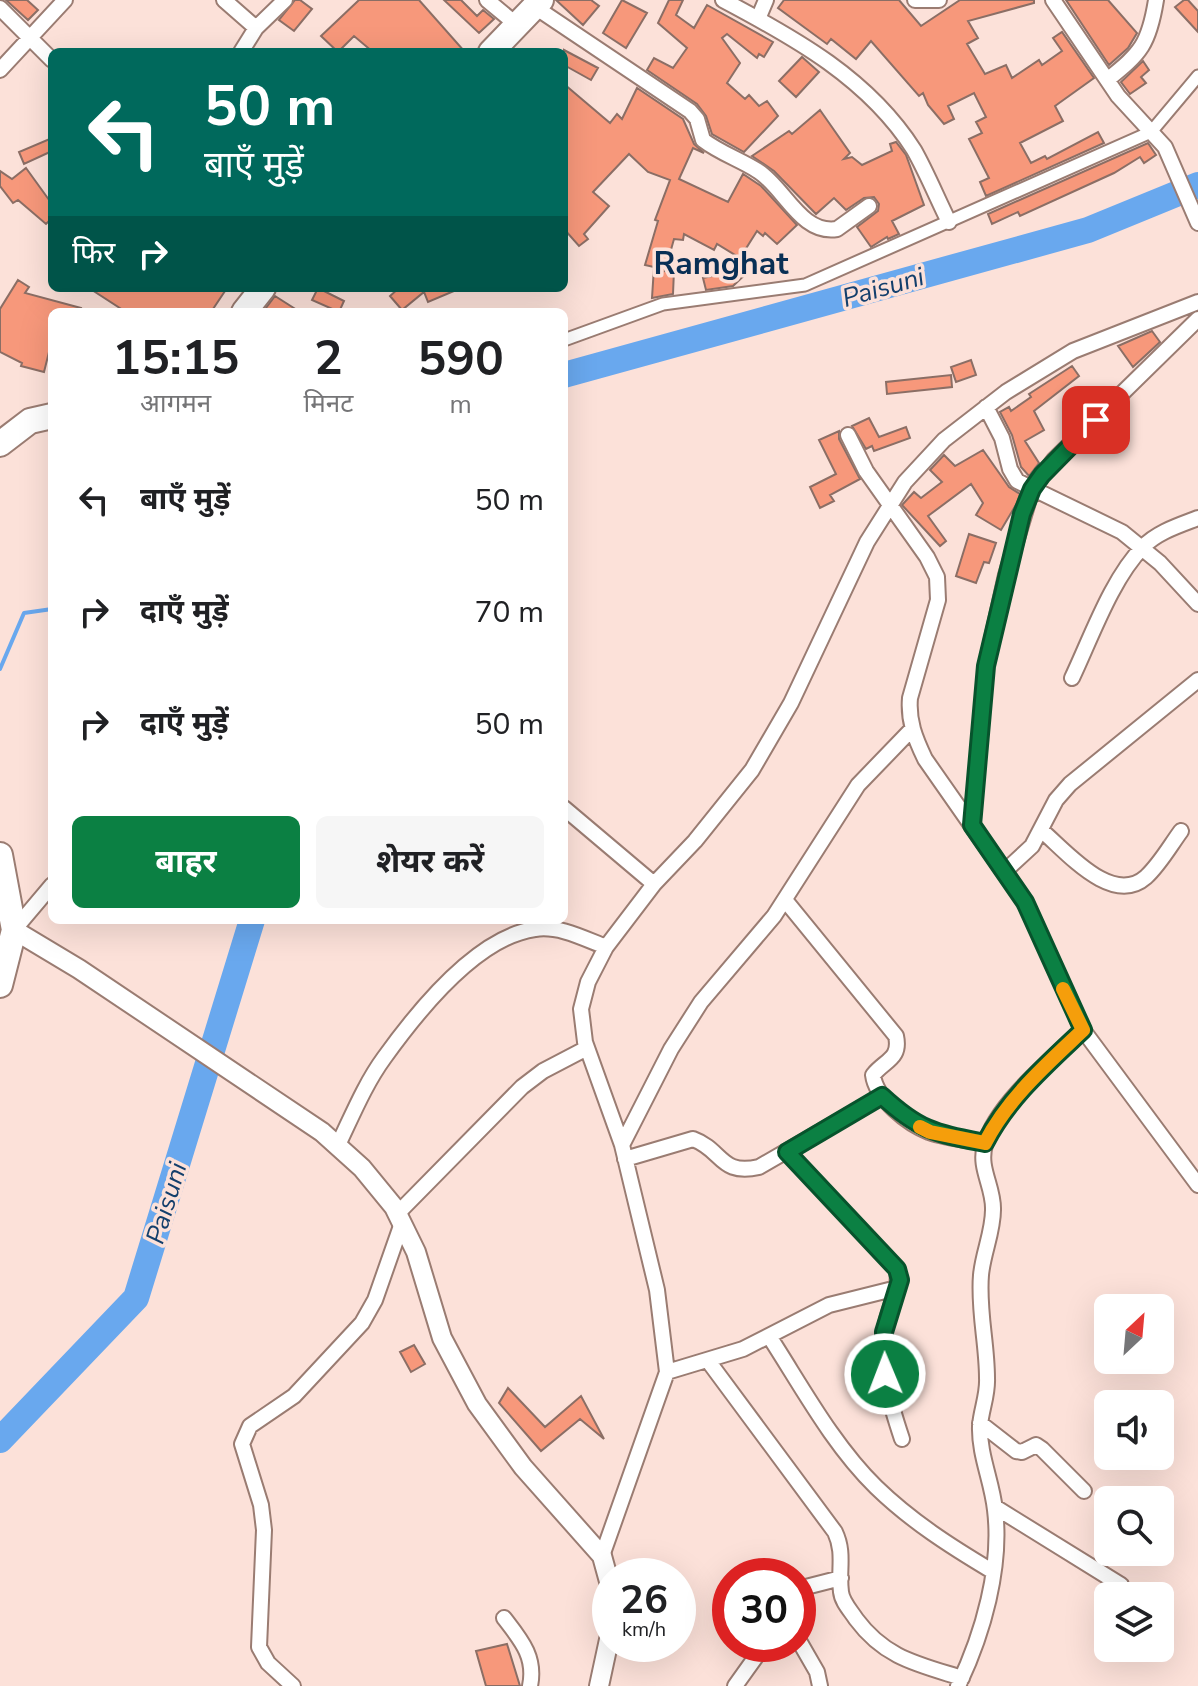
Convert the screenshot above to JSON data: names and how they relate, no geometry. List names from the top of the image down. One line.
{"districts":["Ramghat"],"water":["Paisuni"],"north":"top right","page":{"turn":["50 m","बाएँ मुड़ें"],"then":"फिर","eta":["15:15","आगमन","2","मिनट","590","m"],"list":[{"name":"बाएँ मुड़ें","value":"50 m"},{"name":"दाएँ मुड़ें","value":"70 m"},{"name":"दाएँ मुड़ें","value":"50 m"}],"buttons":["बाहर","शेयर करें"],"speed":"26 km/h","limit":"30"}}
